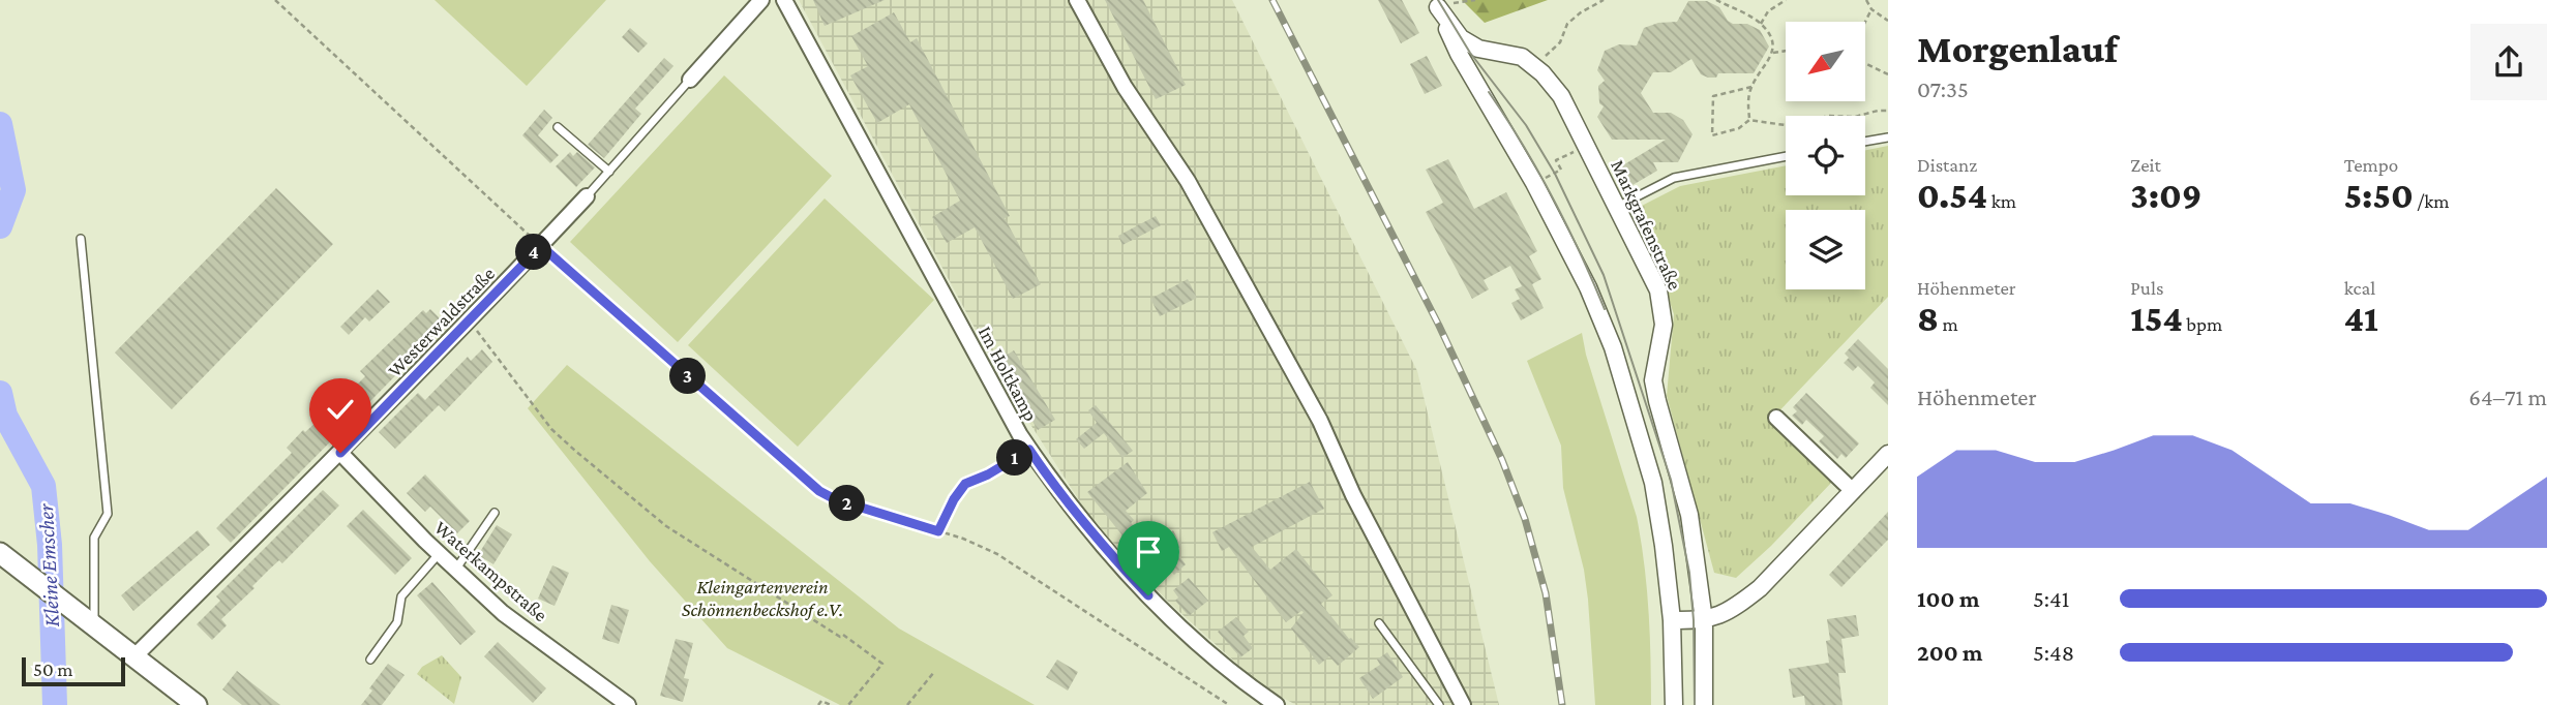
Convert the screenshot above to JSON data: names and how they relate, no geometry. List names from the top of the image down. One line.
{"streets":{"street":["Markgrafenstraße","Westerwaldstraße","Im Holtkamp","Waterkampstraße"]},"crossings":[["Westerwaldstraße","Waterkampstraße"]],"water":["Kleine Emscher"],"parks":["Kleingartenverein Schönnenbeckshof e.V."],"scale_bar":"50 m","north":"bottom left","page":{"heading":["Morgenlauf","07:35"],"stats":[["Distanz","0.54 km"],["Zeit","3:09"],["Tempo","5:50 /km"],["Höhenmeter","8 m"],["Puls","154 bpm"],["kcal","41"]],"pins":["4","3","1","2"],"chart":["Höhenmeter","64–71 m"],"list":[{"name":"100 m","note":"5:41"},{"name":"200 m","note":"5:48"}],"scale":"50 m"}}
